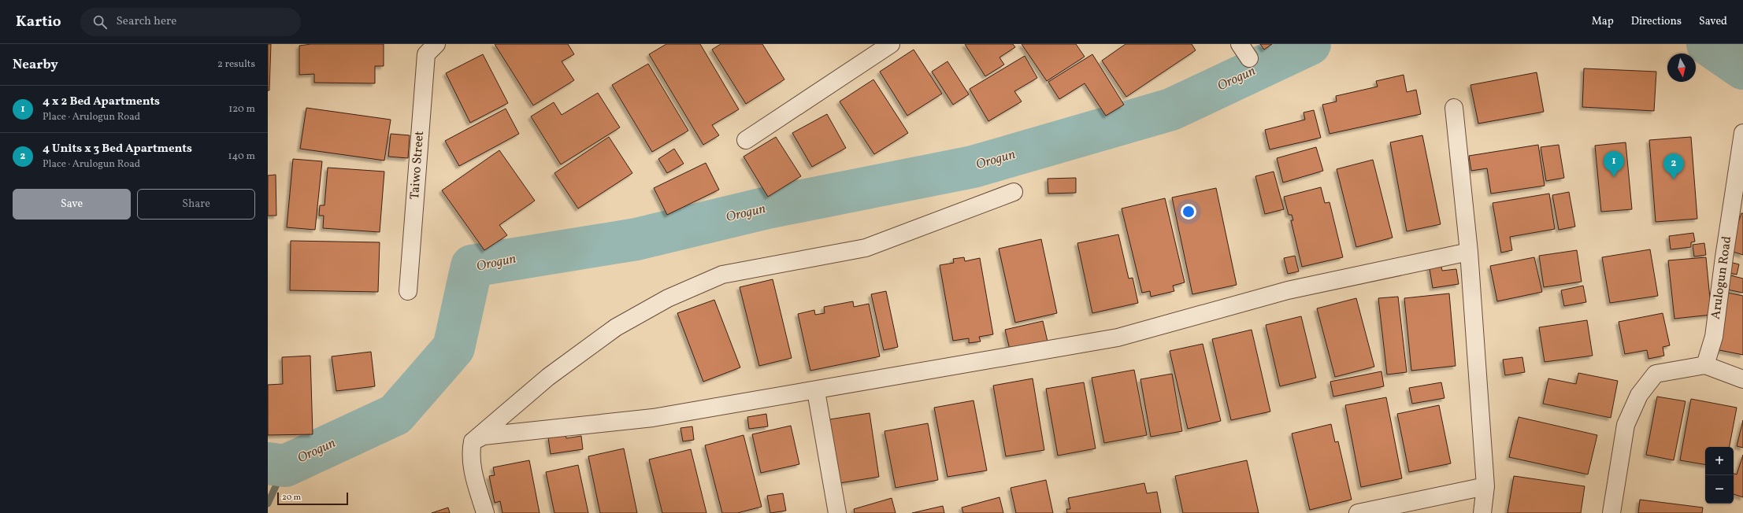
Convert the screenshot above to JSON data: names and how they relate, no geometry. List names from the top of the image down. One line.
{"streets":{"street":["Taiwo Street","Arulogun Road"]},"water":["Orogun"],"scale_bar":"20 m","north":"bottom","page":{"header":"Kartio","search":"Search here","nav":["Map","Directions","Saved"],"heading":["Nearby","2 results"],"list":[{"mark":"1","name":"4 x 2 Bed Apartments","note":"Place · Arulogun Road","value":"120 m"},{"mark":"2","name":"4 Units x 3 Bed Apartments","note":"Place · Arulogun Road","value":"140 m"}],"pins":["1","2"],"buttons":["Save","Share"],"map_buttons":["+","−"],"scale":"20 m"}}
